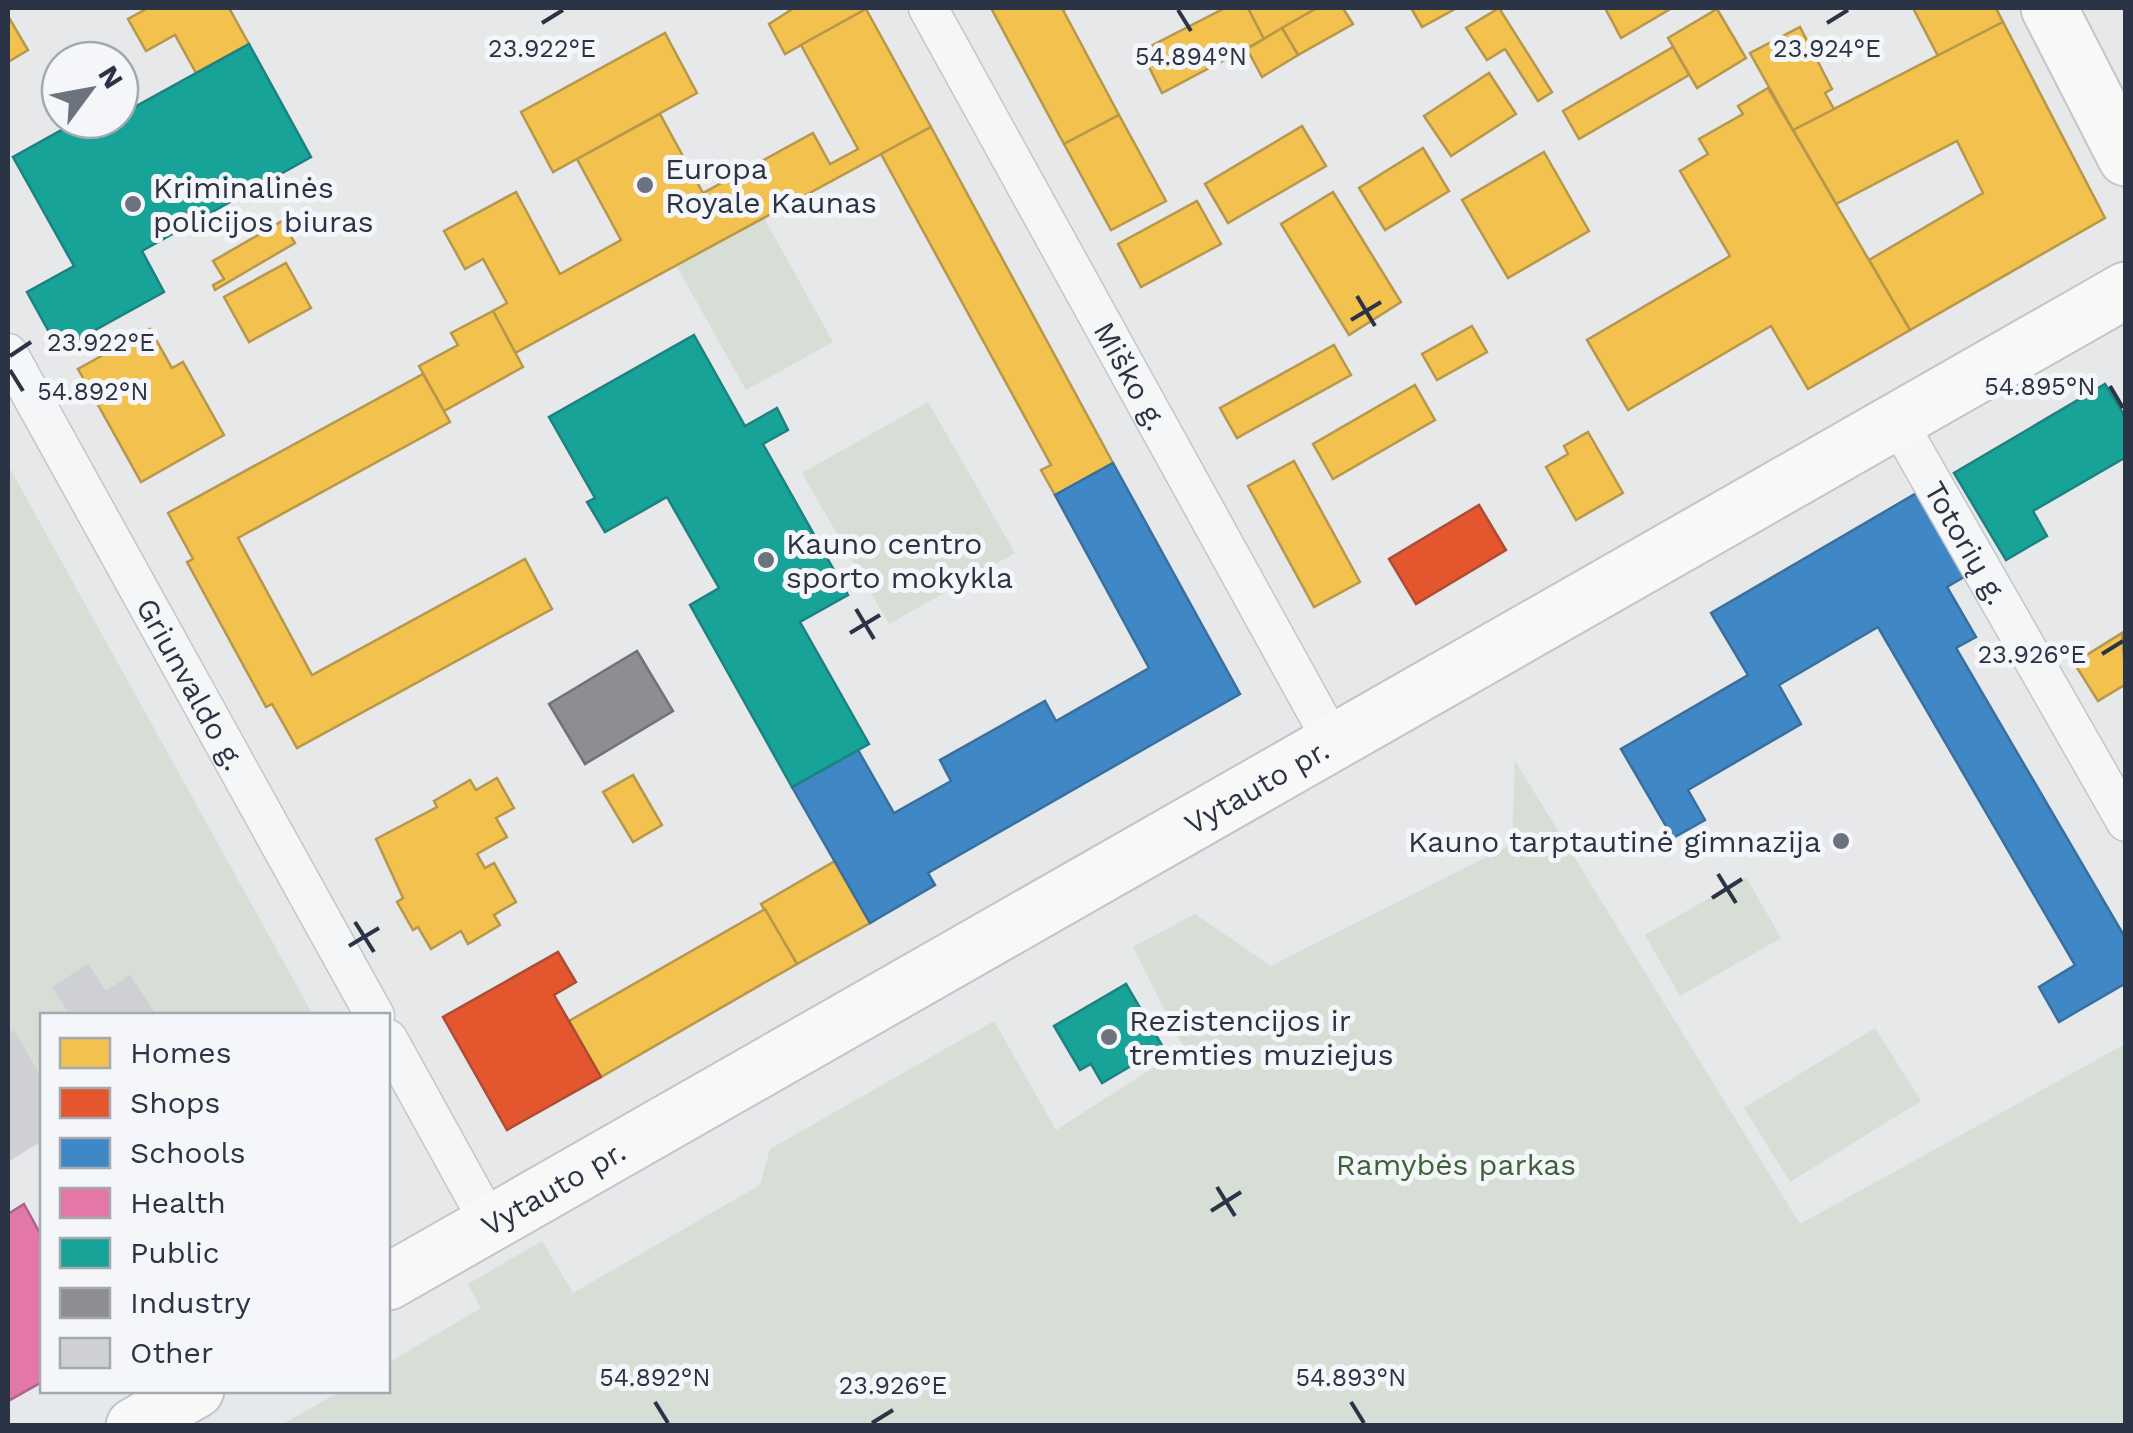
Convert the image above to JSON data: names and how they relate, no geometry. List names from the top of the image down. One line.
{"streets":{"main road":["Vytauto pr."],"street":["Miško g.","Totorių g.","Griunvaldo g."]},"crossings":[["Miško g.","Vytauto pr."],["Totorių g.","Vytauto pr."]],"parks":["Ramybės parkas"],"places":["Europa Royale Kaunas","Kriminalinės policijos biuras","Kauno centro sporto mokykla","Kauno tarptautinė gimnazija","Rezistencijos ir tremties muziejus"],"legend":["Homes","Shops","Schools","Health","Public","Industry","Other"],"north":"top right","coordinates":["23.922°E","23.924°E","54.894°N","54.895°N","54.892°N","23.926°E","54.893°N"]}
